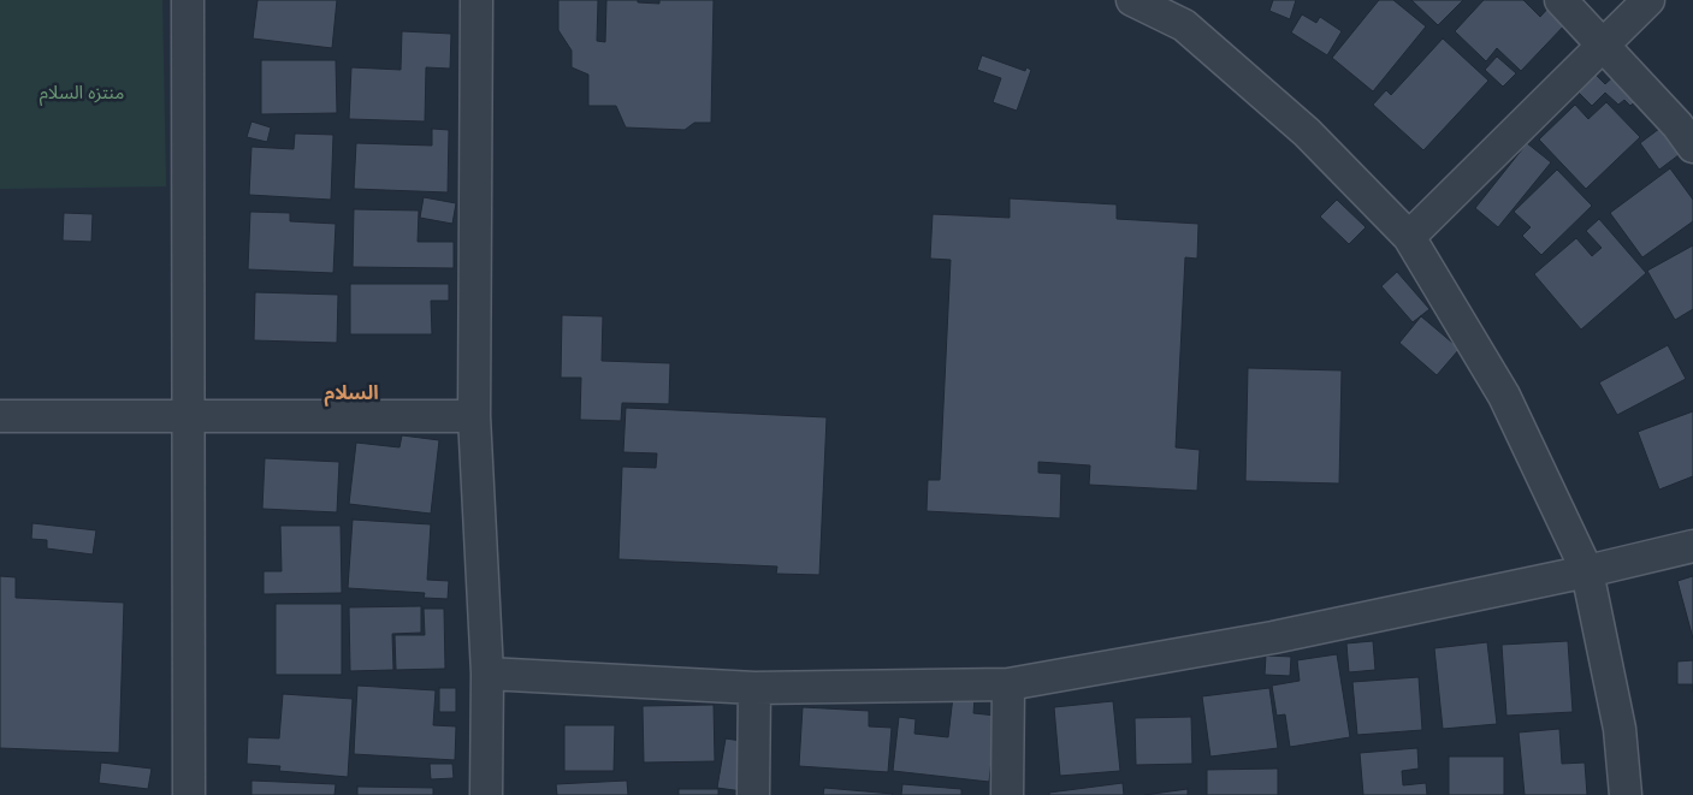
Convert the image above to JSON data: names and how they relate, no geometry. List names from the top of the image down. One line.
{"districts":["السلام"],"parks":["منتزه السلام"]}
